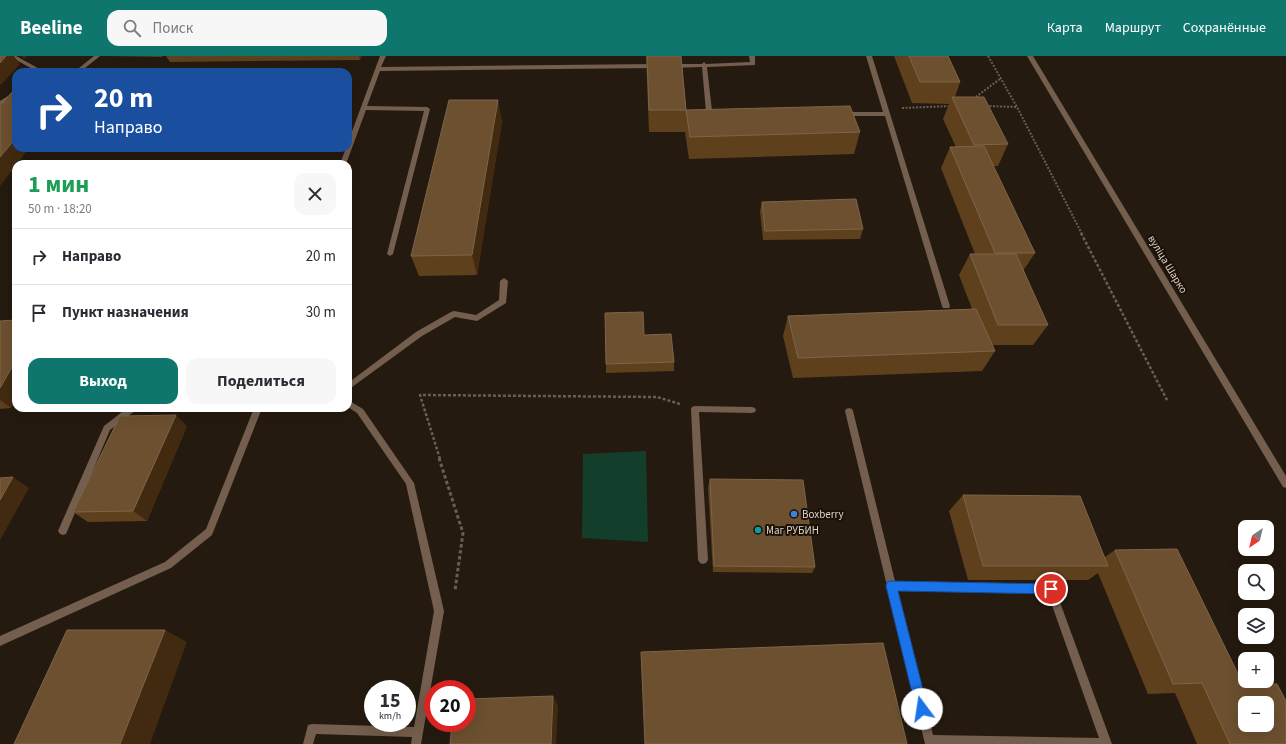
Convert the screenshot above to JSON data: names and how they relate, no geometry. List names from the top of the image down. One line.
{"streets":{"street":["вуліца Шарко"]},"places":["Boxberry","Маг РУБИН"],"north":"bottom left","page":{"header":"Beeline","search":"Поиск","nav":["Карта","Маршрут","Сохранённые"],"turn":["20 m","Направо"],"heading":["1 мин","50 m · 18:20"],"list":[{"name":"Направо","value":"20 m"},{"name":"Пункт назначения","value":"30 m"}],"buttons":["Выход","Поделиться"],"map_buttons":["+","−"],"speed":"15 km/h","limit":"20"}}
